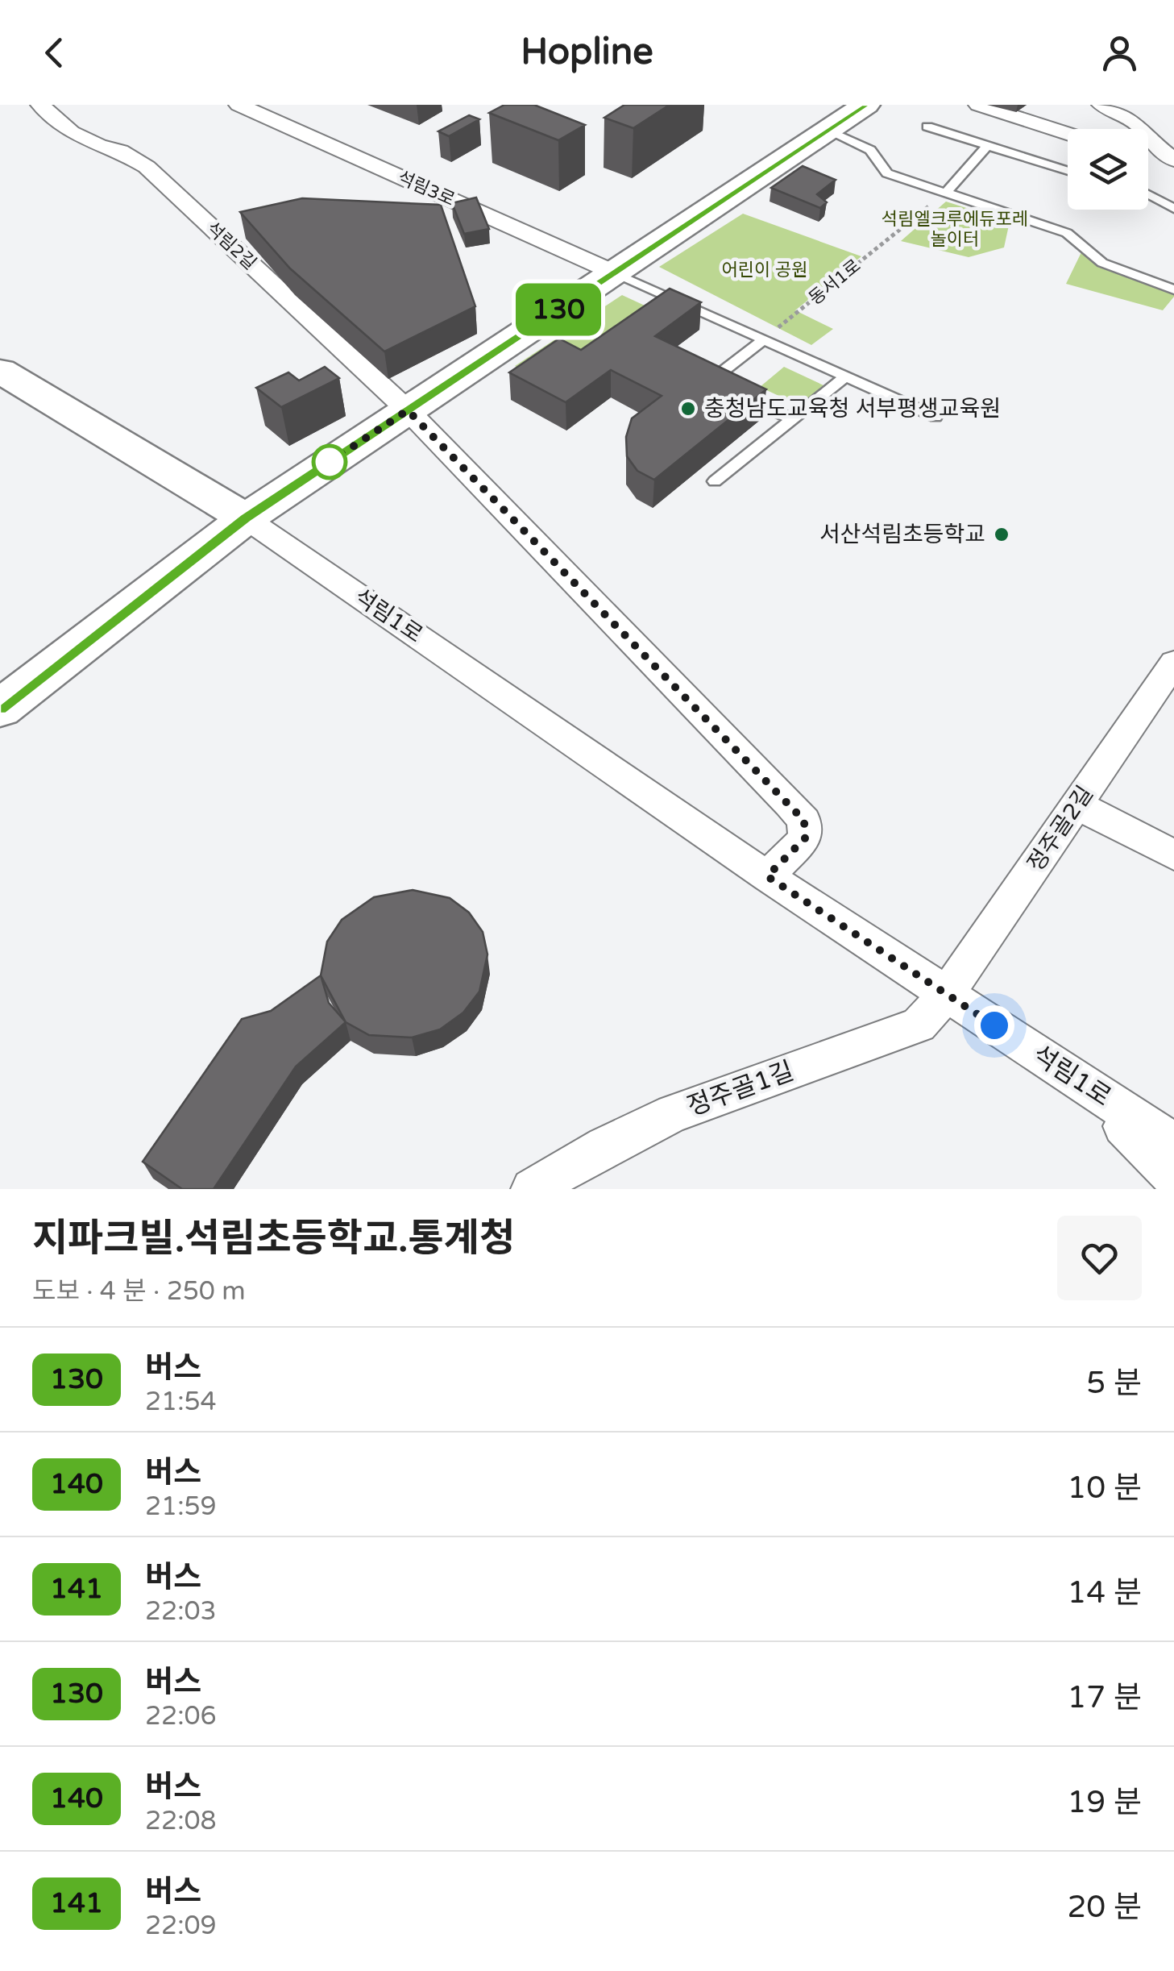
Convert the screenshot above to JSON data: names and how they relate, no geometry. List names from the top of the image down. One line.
{"streets":{"street":["석림3로","석림2길","석림1로","정주골2길","정주골1길"],"path":["동서1로"]},"crossings":[["석림1로","정주골2길"],["석림1로","정주골1길"],["정주골2길","정주골1길"]],"parks":["석림엘크루에듀포레 놀이터","어린이 공원"],"places":["충청남도교육청 서부평생교육원","서산석림초등학교"],"lines":["bus line 130"],"page":{"header":"Hopline","on_map":"130","heading":["지파크빌.석림초등학교.통계청","도보 · 4 분 · 250 m"],"list":[{"mark":"130","name":"버스","note":"21:54","value":"5 분"},{"mark":"140","name":"버스","note":"21:59","value":"10 분"},{"mark":"141","name":"버스","note":"22:03","value":"14 분"},{"mark":"130","name":"버스","note":"22:06","value":"17 분"},{"mark":"140","name":"버스","note":"22:08","value":"19 분"},{"mark":"141","name":"버스","note":"22:09","value":"20 분"}]}}
